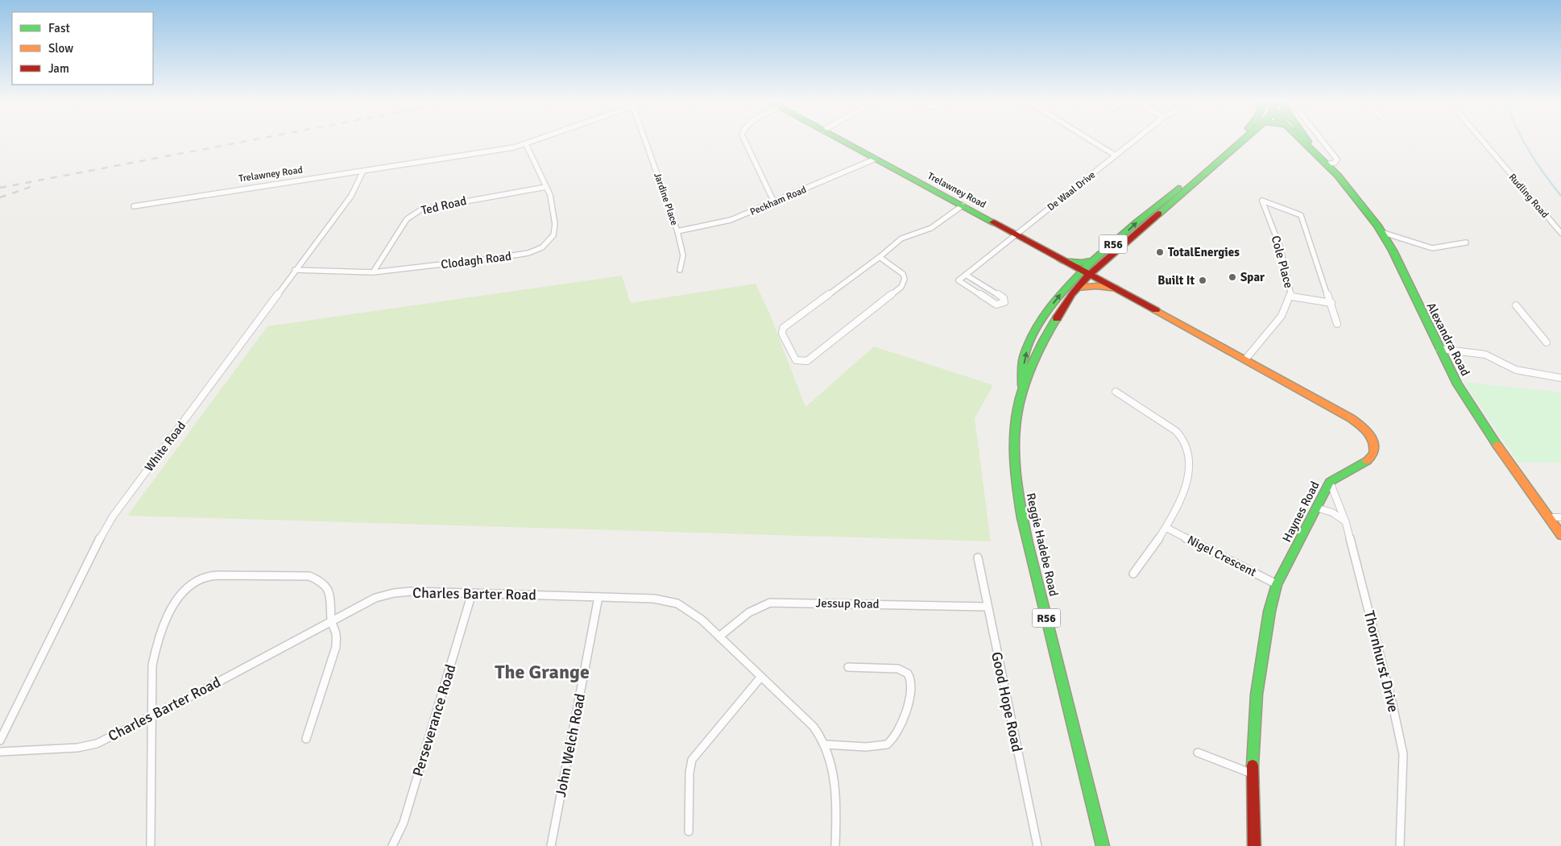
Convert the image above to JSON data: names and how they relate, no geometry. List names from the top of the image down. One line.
{"streets":{"street":["Trelawney Road","De Waal Drive","Rudling Road","Jardine Place","Peckham Road","Ted Road","R56","Clodagh Road","Cole Place","Alexandra Road","White Road","Haynes Road","Reggie Hadebe Road","Nigel Crescent","Charles Barter Road","Jessup Road","Thornhurst Drive","Good Hope Road","Perseverance Road","John Welch Road"]},"crossings":[["Trelawney Road","De Waal Drive"],["Trelawney Road","Peckham Road"],["Trelawney Road","Clodagh Road"],["Trelawney Road","White Road"],["Trelawney Road","Haynes Road"],["Trelawney Road","Reggie Hadebe Road"],["Jardine Place","Peckham Road"],["Ted Road","Clodagh Road"],["Clodagh Road","White Road"],["Cole Place","Haynes Road"],["Haynes Road","Reggie Hadebe Road"],["Haynes Road","Nigel Crescent"],["Haynes Road","Thornhurst Drive"],["Charles Barter Road","Jessup Road"],["Charles Barter Road","Perseverance Road"],["Charles Barter Road","John Welch Road"],["Jessup Road","Good Hope Road"]],"districts":["The Grange"],"places":["TotalEnergies","Spar","Built It"],"legend":["Fast","Slow","Jam"]}
